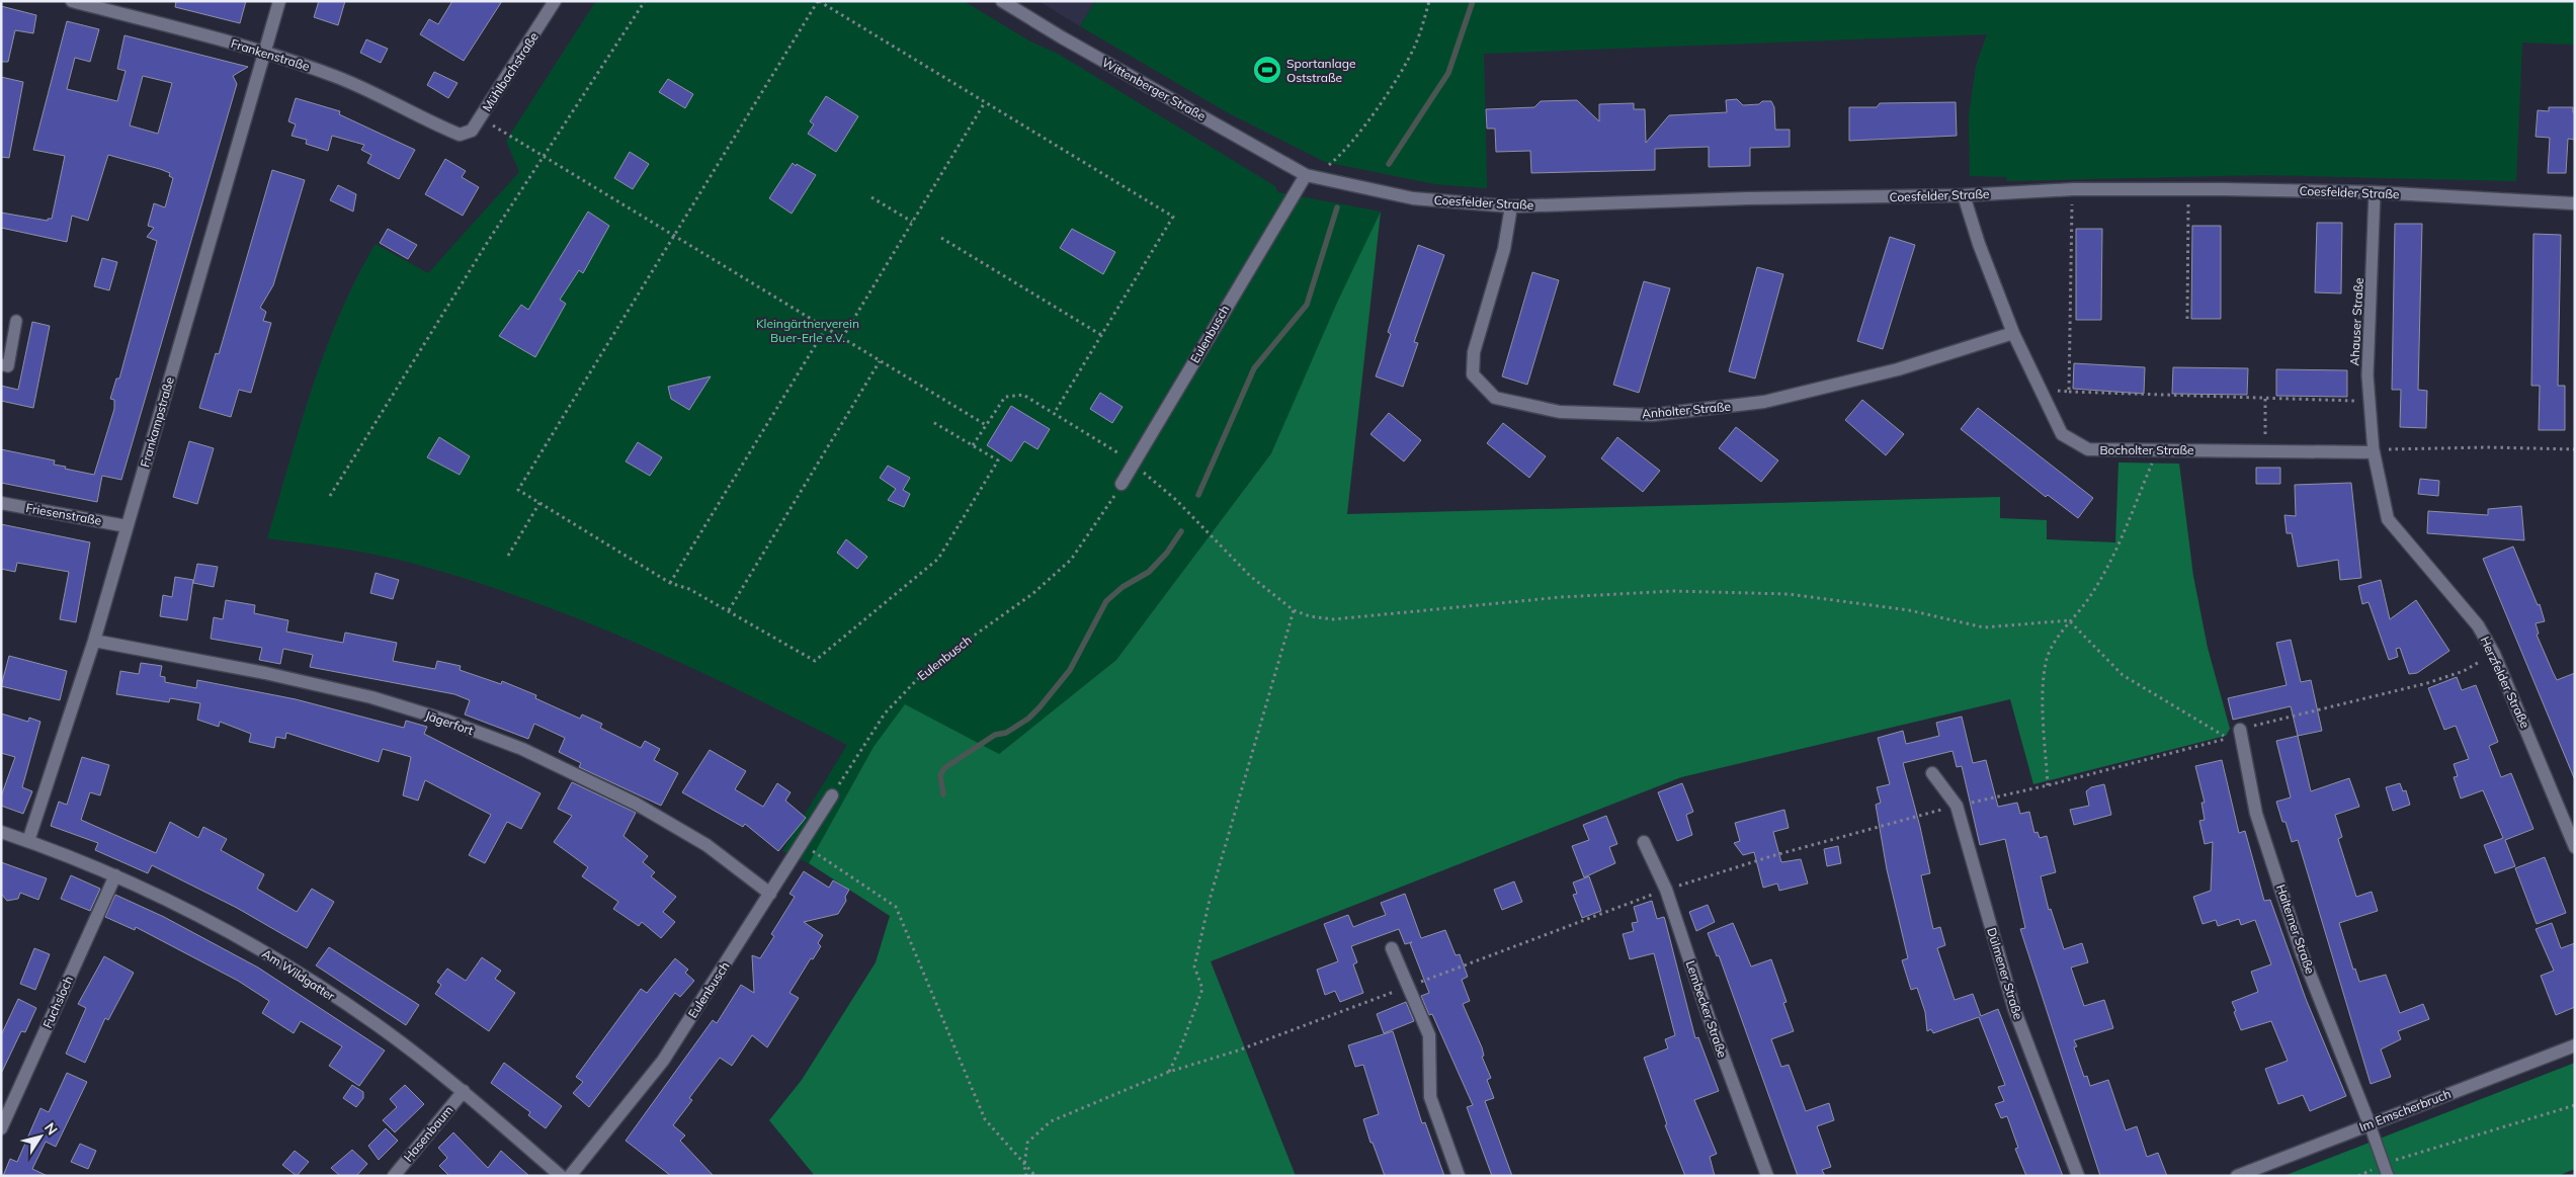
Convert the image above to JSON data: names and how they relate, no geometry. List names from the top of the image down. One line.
{"streets":{"street":["Frankenstraße","Mühlbachstraße","Wittenberger Straße","Coesfelder Straße","Eulenbusch","Anholter Straße","Frankampstraße","Bocholter Straße","Friesenstraße","Herzfelder Straße","Jägerfort","Halterner Straße","Dülmener Straße","Am Wildgatter","Fuchsloch","Lembecker Straße","Im Emscherbruch","Hasenbaum"],"lane":["Ahauser Straße"]},"crossings":[["Frankenstraße","Mühlbachstraße"],["Frankenstraße","Frankampstraße"],["Wittenberger Straße","Coesfelder Straße"],["Wittenberger Straße","Eulenbusch"],["Coesfelder Straße","Ahauser Straße"],["Coesfelder Straße","Eulenbusch"],["Coesfelder Straße","Anholter Straße"],["Coesfelder Straße","Bocholter Straße"],["Ahauser Straße","Bocholter Straße"],["Ahauser Straße","Herzfelder Straße"],["Eulenbusch","Jägerfort"],["Anholter Straße","Bocholter Straße"],["Frankampstraße","Friesenstraße"],["Frankampstraße","Jägerfort"],["Frankampstraße","Am Wildgatter"],["Bocholter Straße","Herzfelder Straße"],["Halterner Straße","Im Emscherbruch"],["Am Wildgatter","Fuchsloch"],["Am Wildgatter","Hasenbaum"]],"parks":["Kleingärtnerverein Buer-Erle e.V."],"places":{"sports":["Sportanlage Oststraße"]},"north":"top right"}
